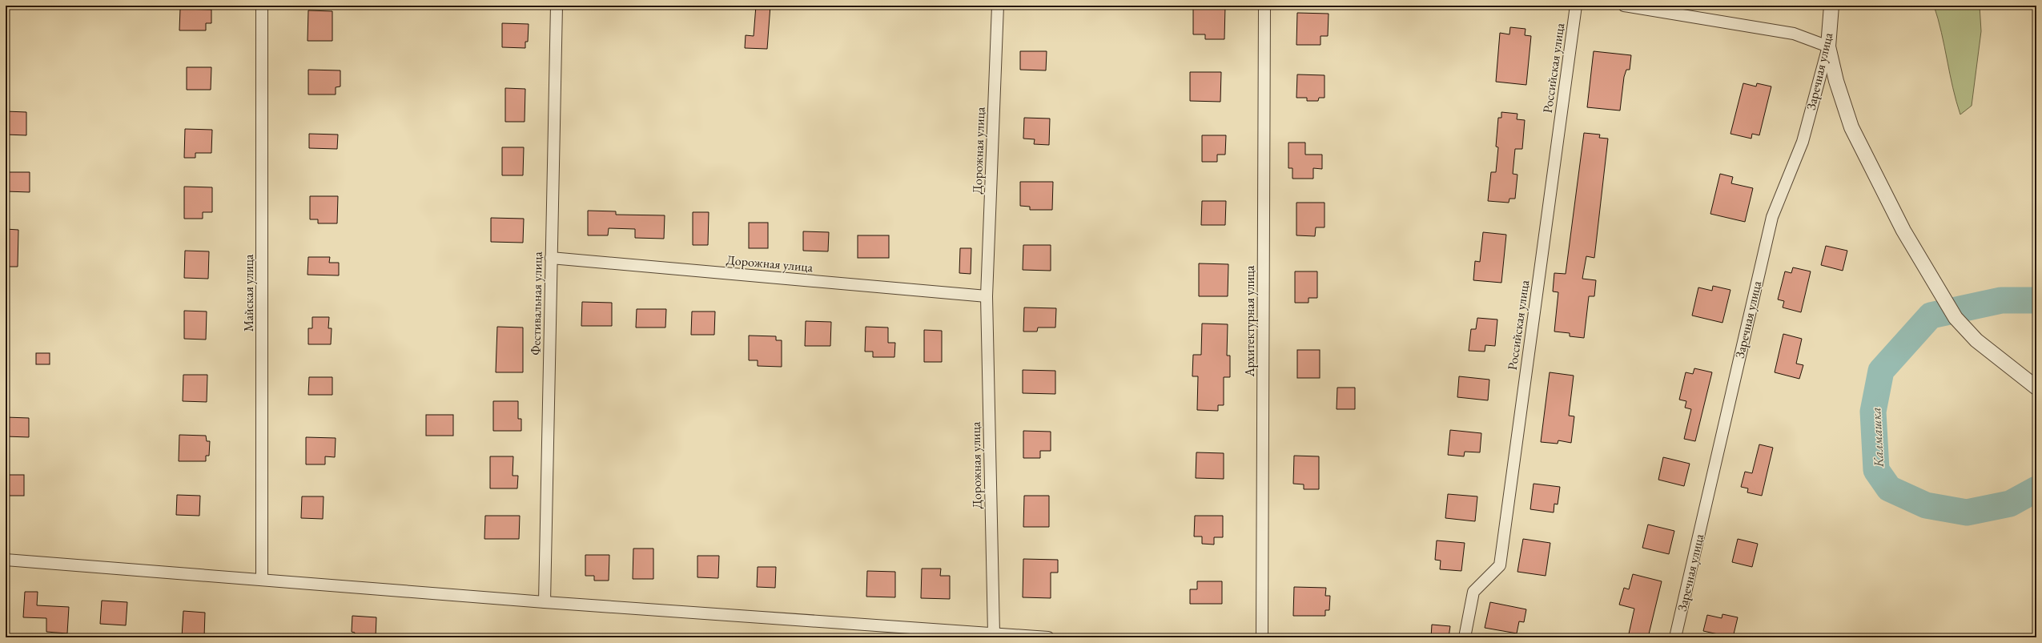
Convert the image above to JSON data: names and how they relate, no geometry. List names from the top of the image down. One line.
{"streets":{"street":["Российская улица","Заречная улица","Дорожная улица","Майская улица","Фестивальная улица","Архитектурная улица"]},"crossings":[["Дорожная улица","Фестивальная улица"]],"water":["Калмашка"]}
